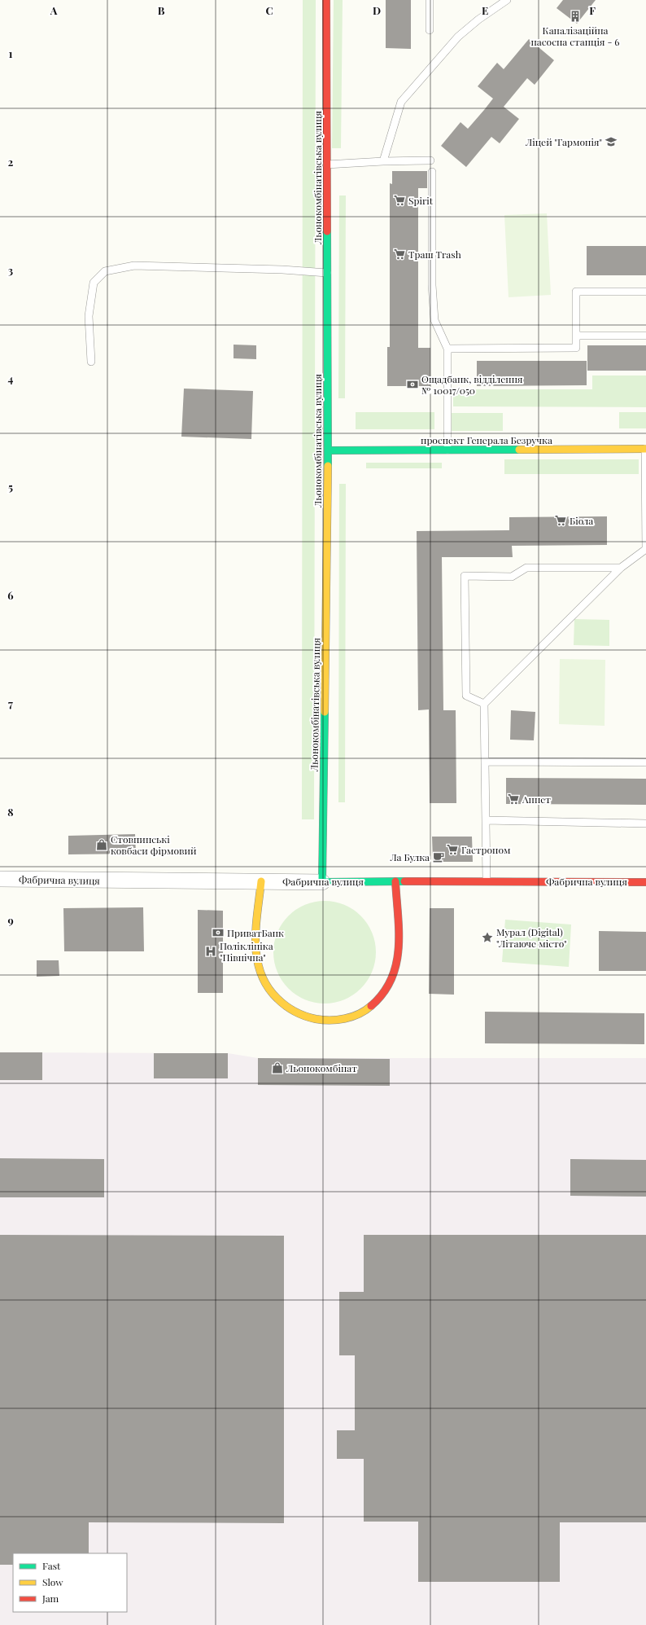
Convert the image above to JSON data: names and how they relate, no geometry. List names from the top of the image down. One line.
{"streets":{"street":["Льонокомбінатівська вулиця","проспект Генерала Безручка","Фабрична вулиця"]},"crossings":[["Льонокомбінатівська вулиця","проспект Генерала Безручка"],["Льонокомбінатівська вулиця","Фабрична вулиця"]],"places":{"building":["Каналізаційна насосна станція - 6"],"school or university":["Ліцей \"Гармонія\""],"supermarket":["Spirit","Траш Trash","Біола","Аннет","Гастроном"],"bank":["Ощадбанк, відділення № 10017/050","ПриватБанк"],"shop":["Стовпинські ковбаси фірмовий","Льонокомбінат"],"cafe":["Ла Булка"],"place":["Мурал (Digital) \"Літаюче місто\""],"hospital":["Поліклініка \"Північна\""]},"legend":["Fast","Slow","Jam"],"grid":{"columns":["A","B","C","D","E","F"],"rows":["1","2","3","4","5","6","7","8","9"]}}
